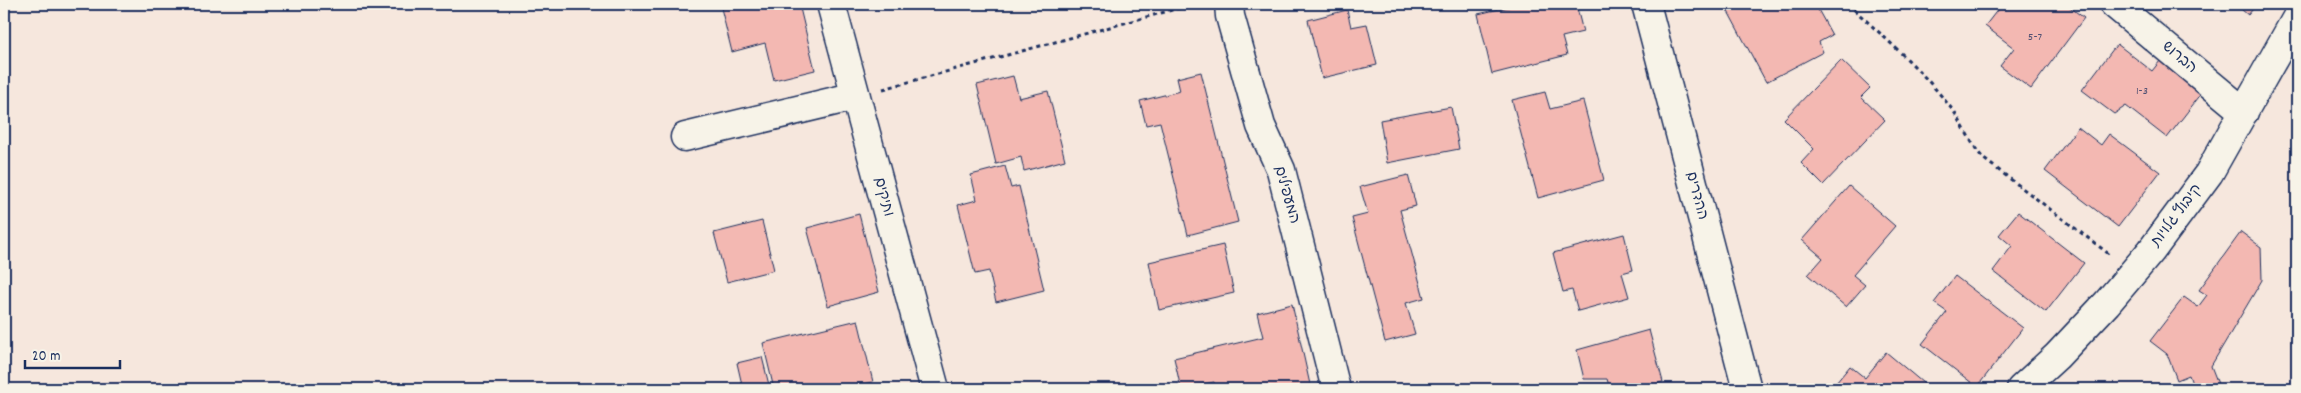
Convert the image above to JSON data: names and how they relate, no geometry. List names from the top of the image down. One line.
{"streets":{"street":["הברוש","המעפילים","ההדרים","ותיקים","קיבוץ גלויות"]},"crossings":[["הברוש","קיבוץ גלויות"]],"house_numbers":["5-7","1-3"],"scale_bar":"20 m"}
